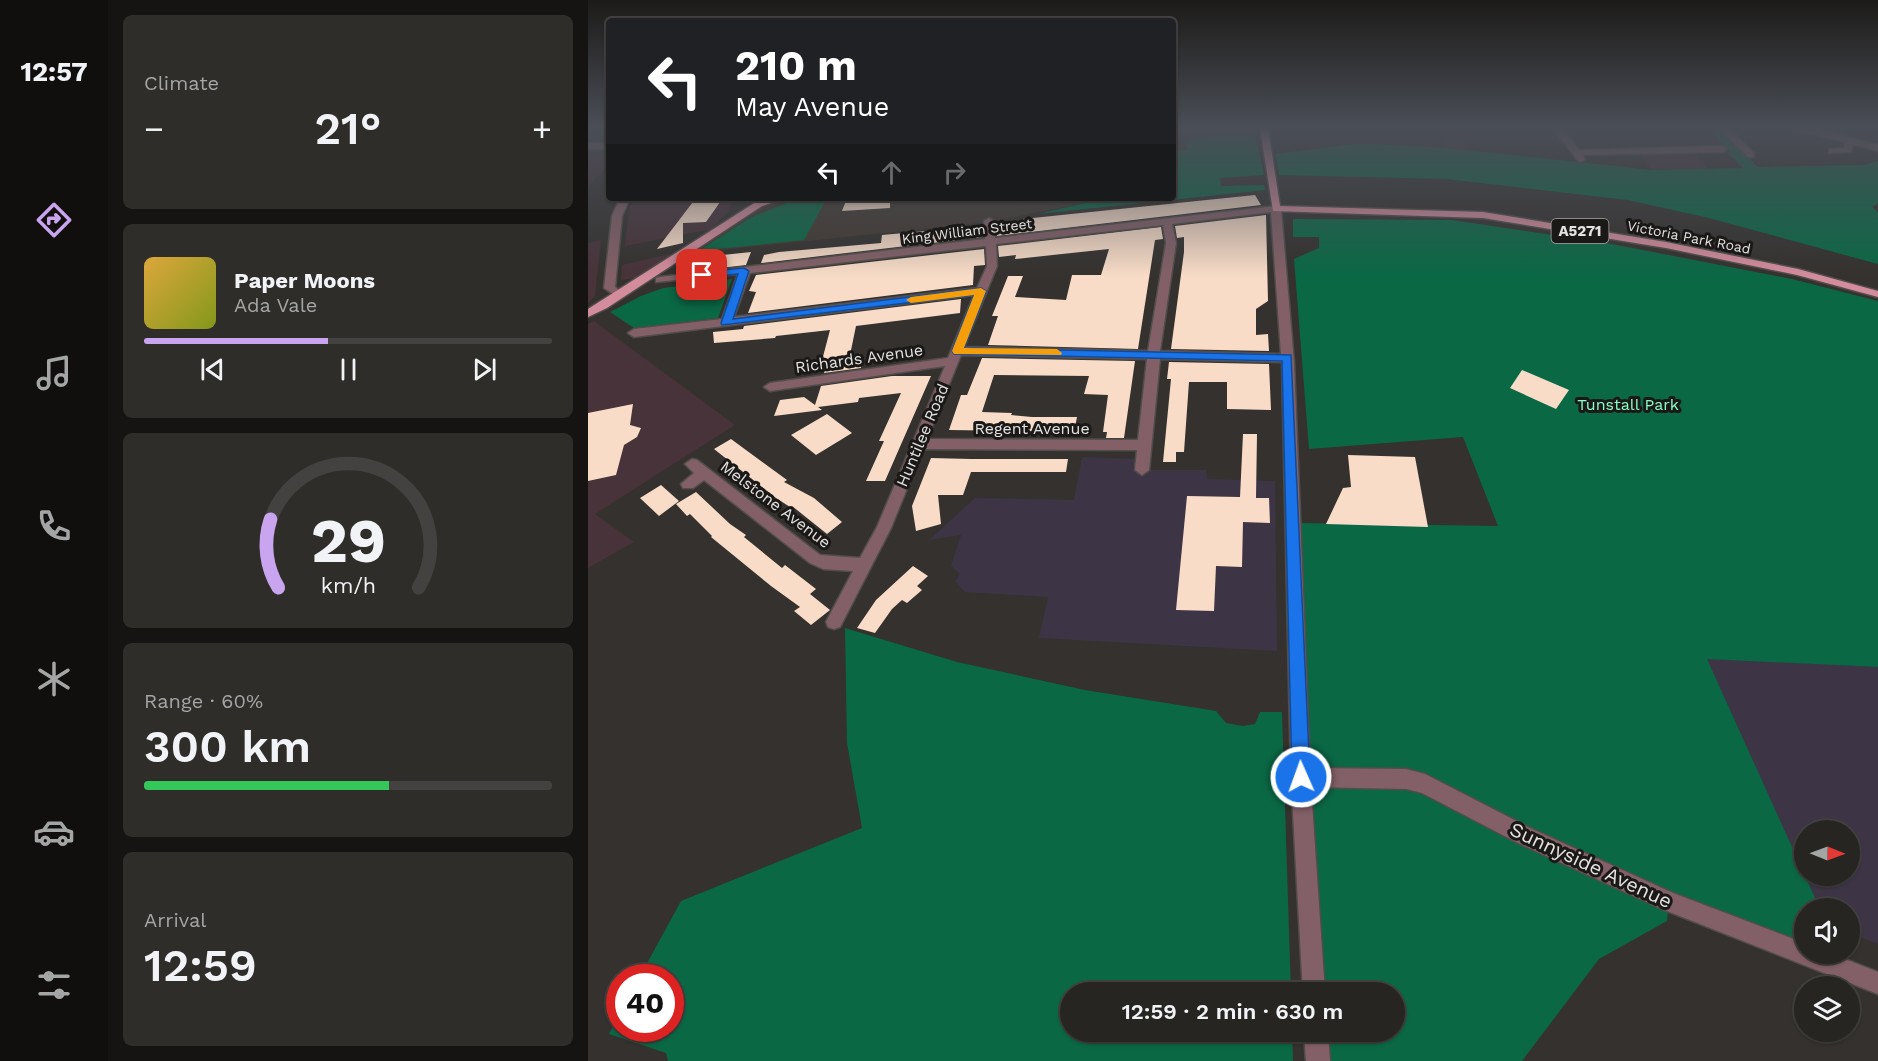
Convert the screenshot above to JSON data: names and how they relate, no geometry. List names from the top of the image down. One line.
{"streets":{"main road":["A5271","Victoria Park Road"],"street":["King William Street","Richards Avenue","Regent Avenue","Huntilee Road","Melstone Avenue","Sunnyside Avenue"]},"crossings":[["King William Street","Victoria Park Road"],["King William Street","Huntilee Road"],["Richards Avenue","Huntilee Road"],["Regent Avenue","Huntilee Road"],["Huntilee Road","Melstone Avenue"]],"parks":["Tunstall Park"],"north":"right","page":{"tabs":"12:57","tile":["Climate",["Range · 60%","300 km"],["Arrival","12:59"]],"turn":["210 m","May Avenue"],"heat":["−","21°","+"],"song":["Paper Moons","Ada Vale"],"limit":"40","trip":"12:59 · 2 min · 630 m","gauge":["29","km/h"]}}
